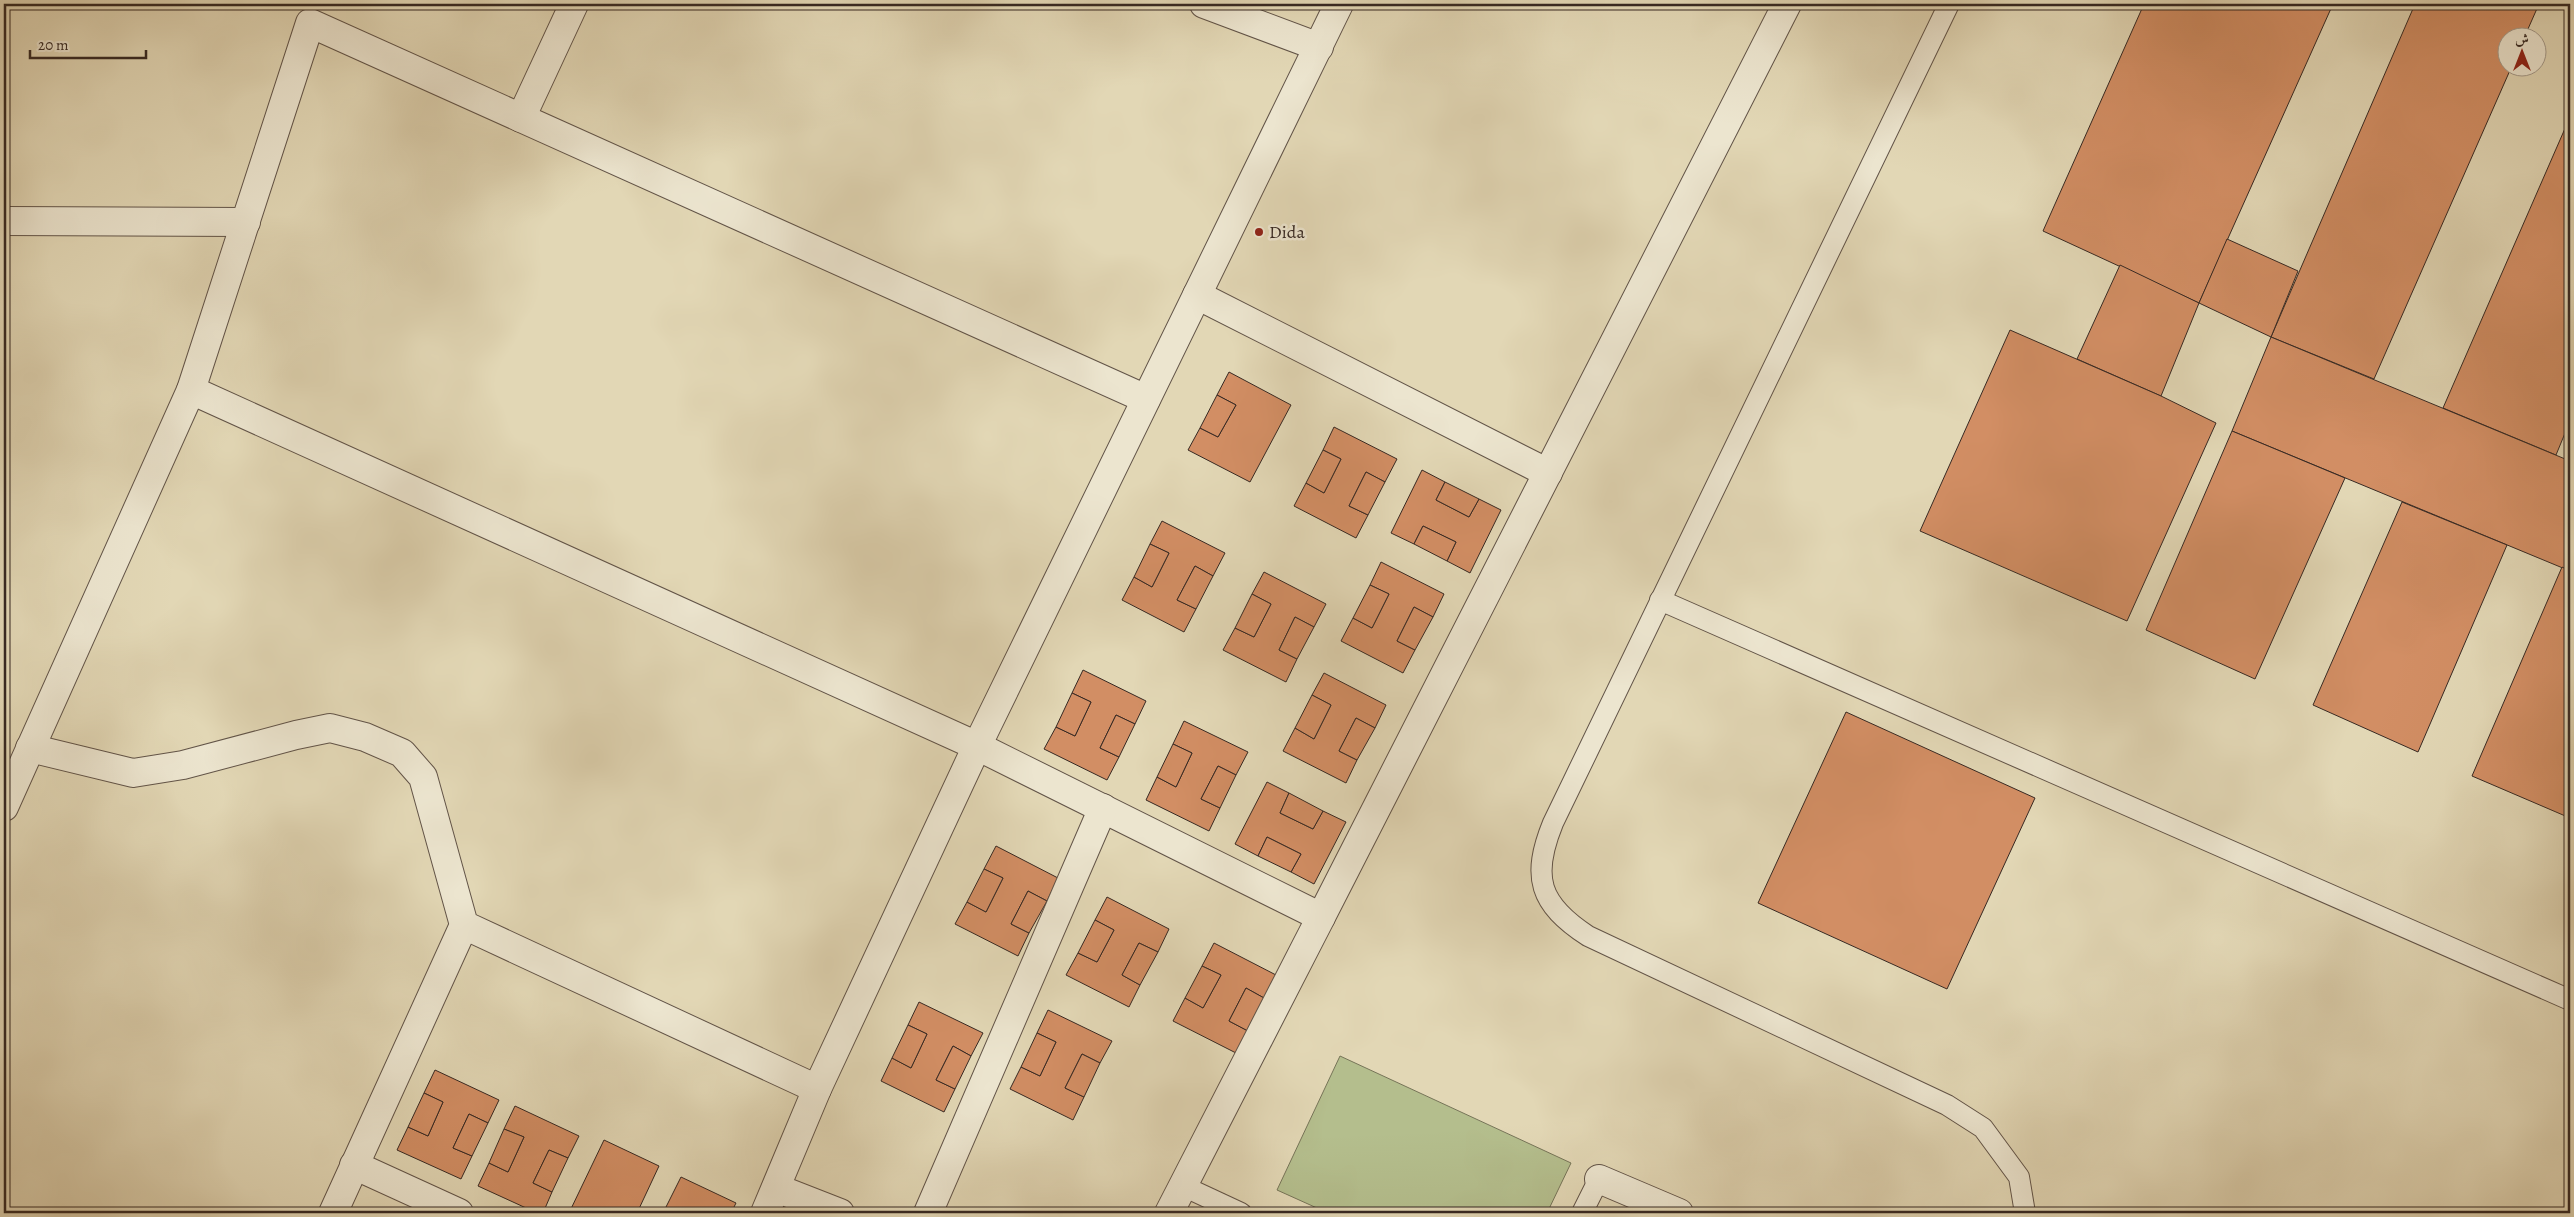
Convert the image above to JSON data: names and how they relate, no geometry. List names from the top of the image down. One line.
{"places":["Dida"],"scale_bar":"20 m","north":"top"}
